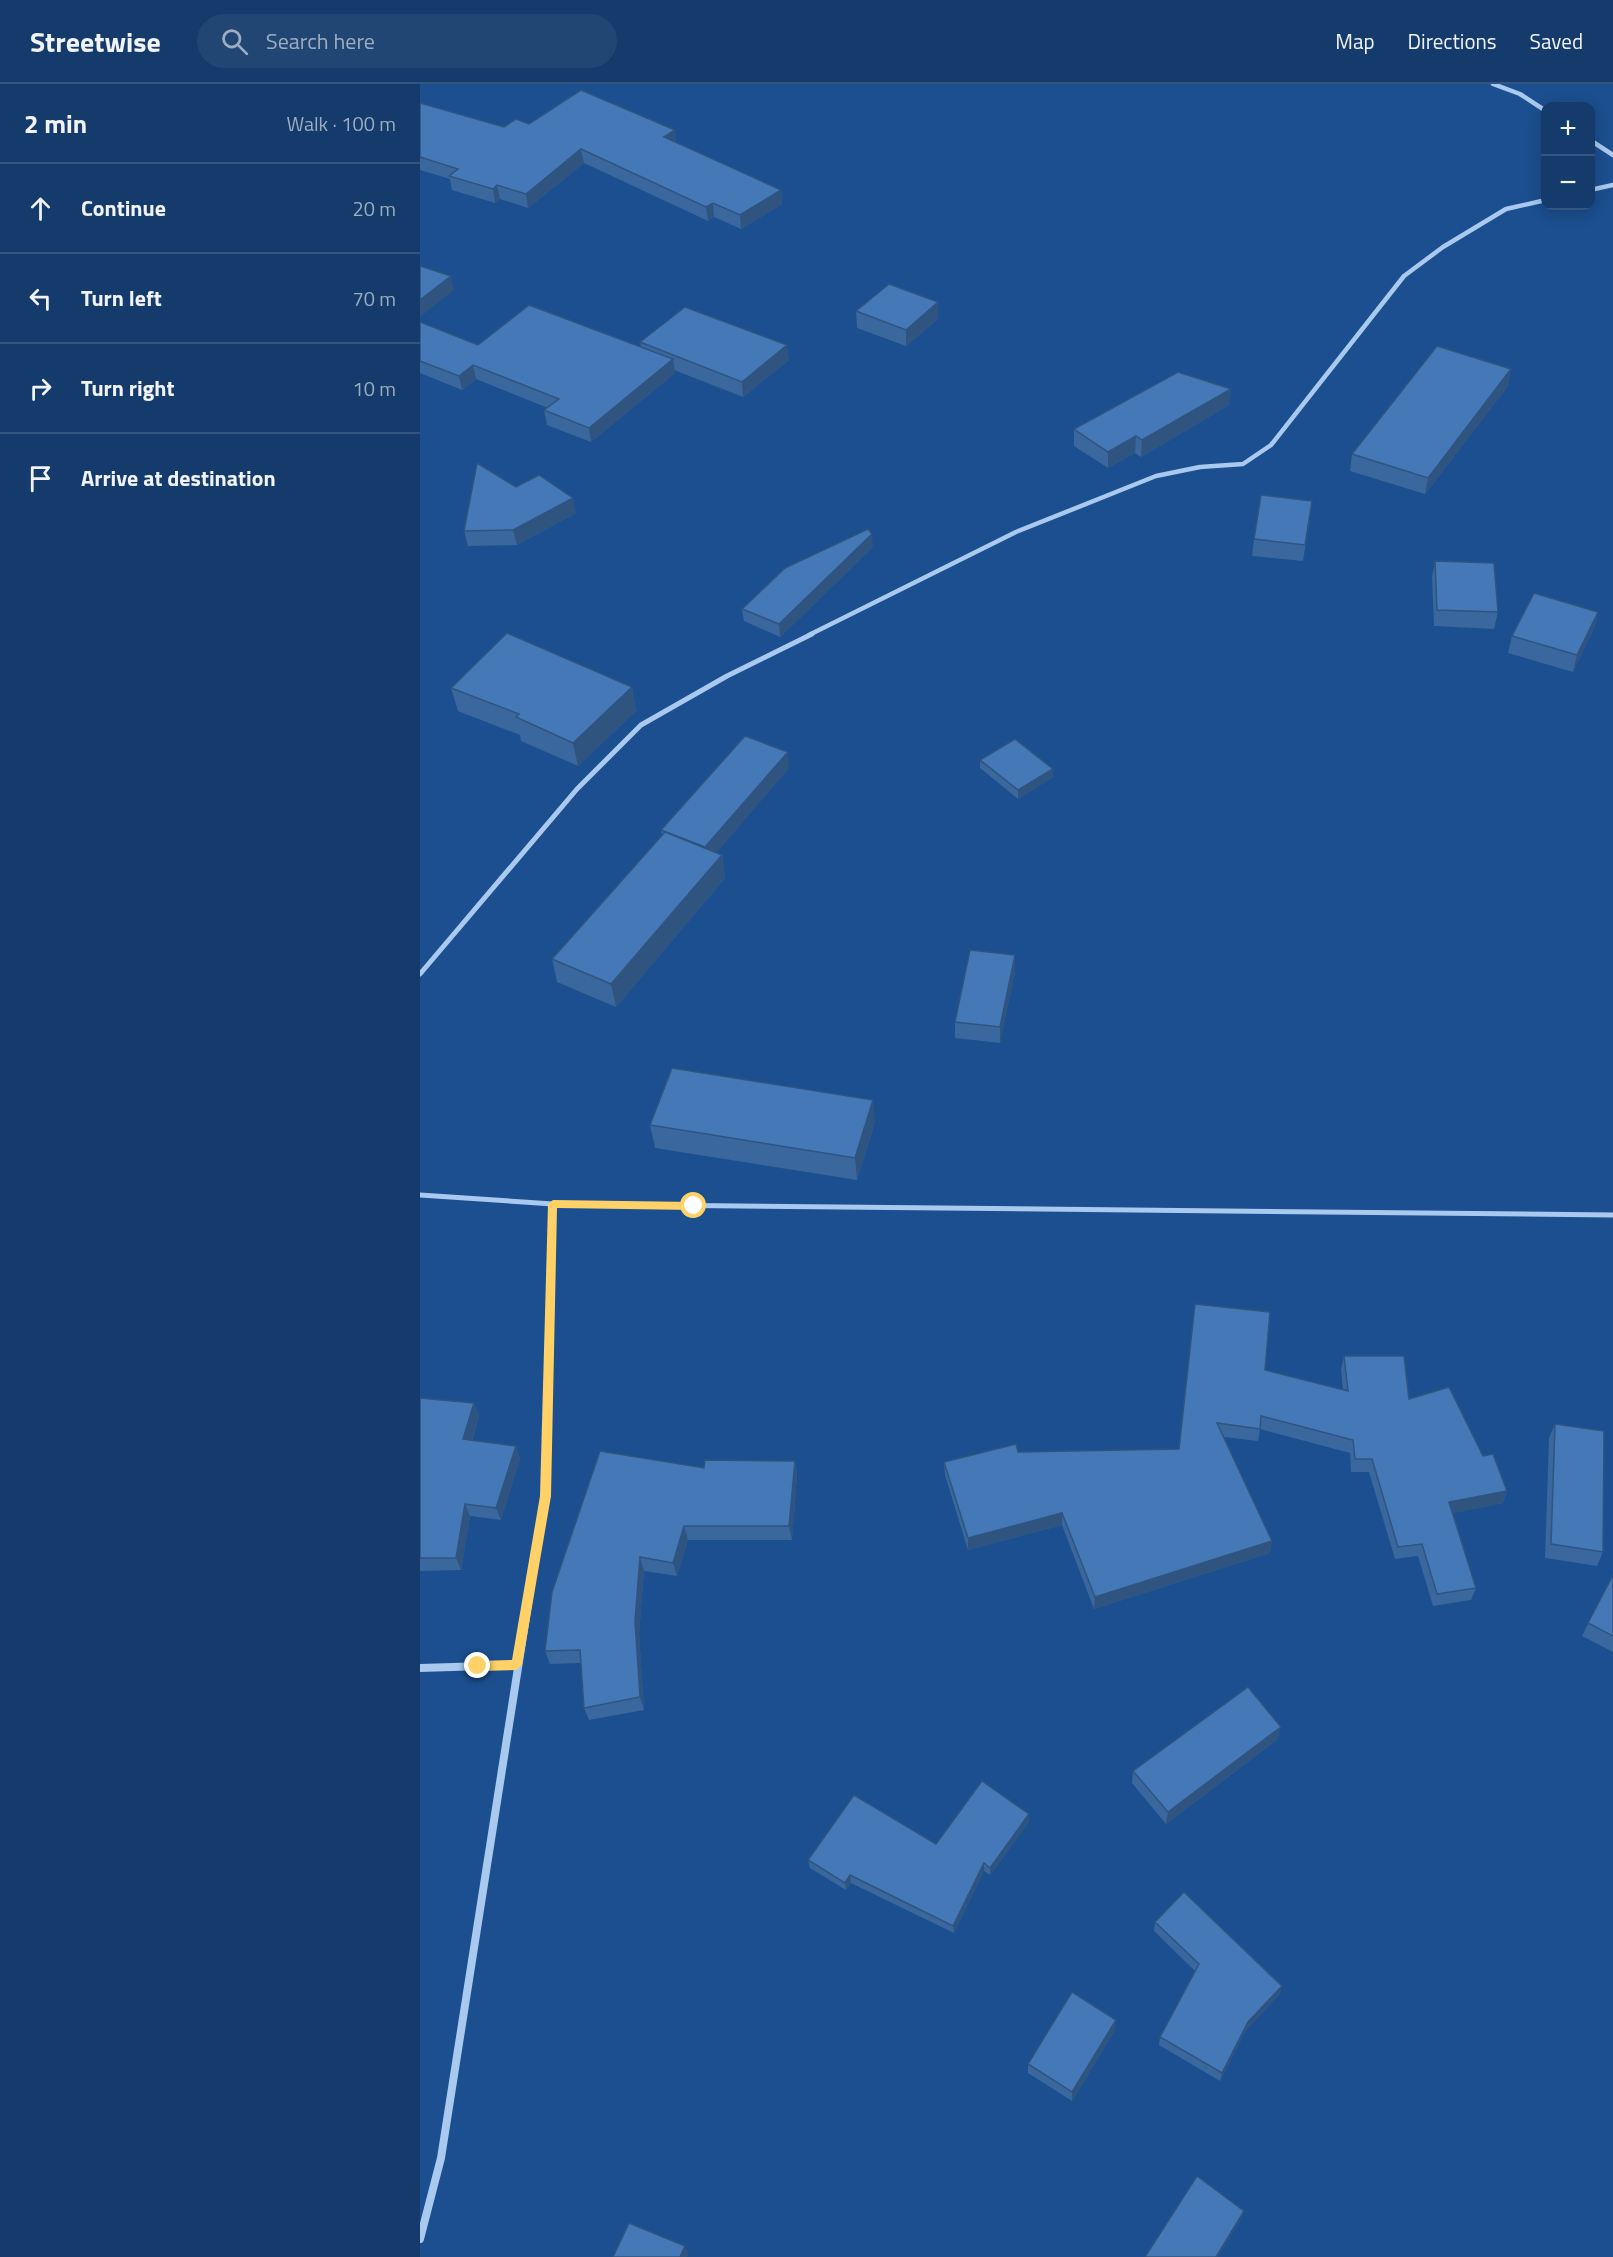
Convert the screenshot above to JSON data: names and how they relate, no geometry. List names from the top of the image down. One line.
{"page":{"header":"Streetwise","search":"Search here","nav":["Map","Directions","Saved"],"heading":["2 min","Walk · 100 m"],"map_buttons":["+","−"],"list":[["Continue","20 m"],["Turn left","70 m"],["Turn right","10 m"],"Arrive at destination"]}}
